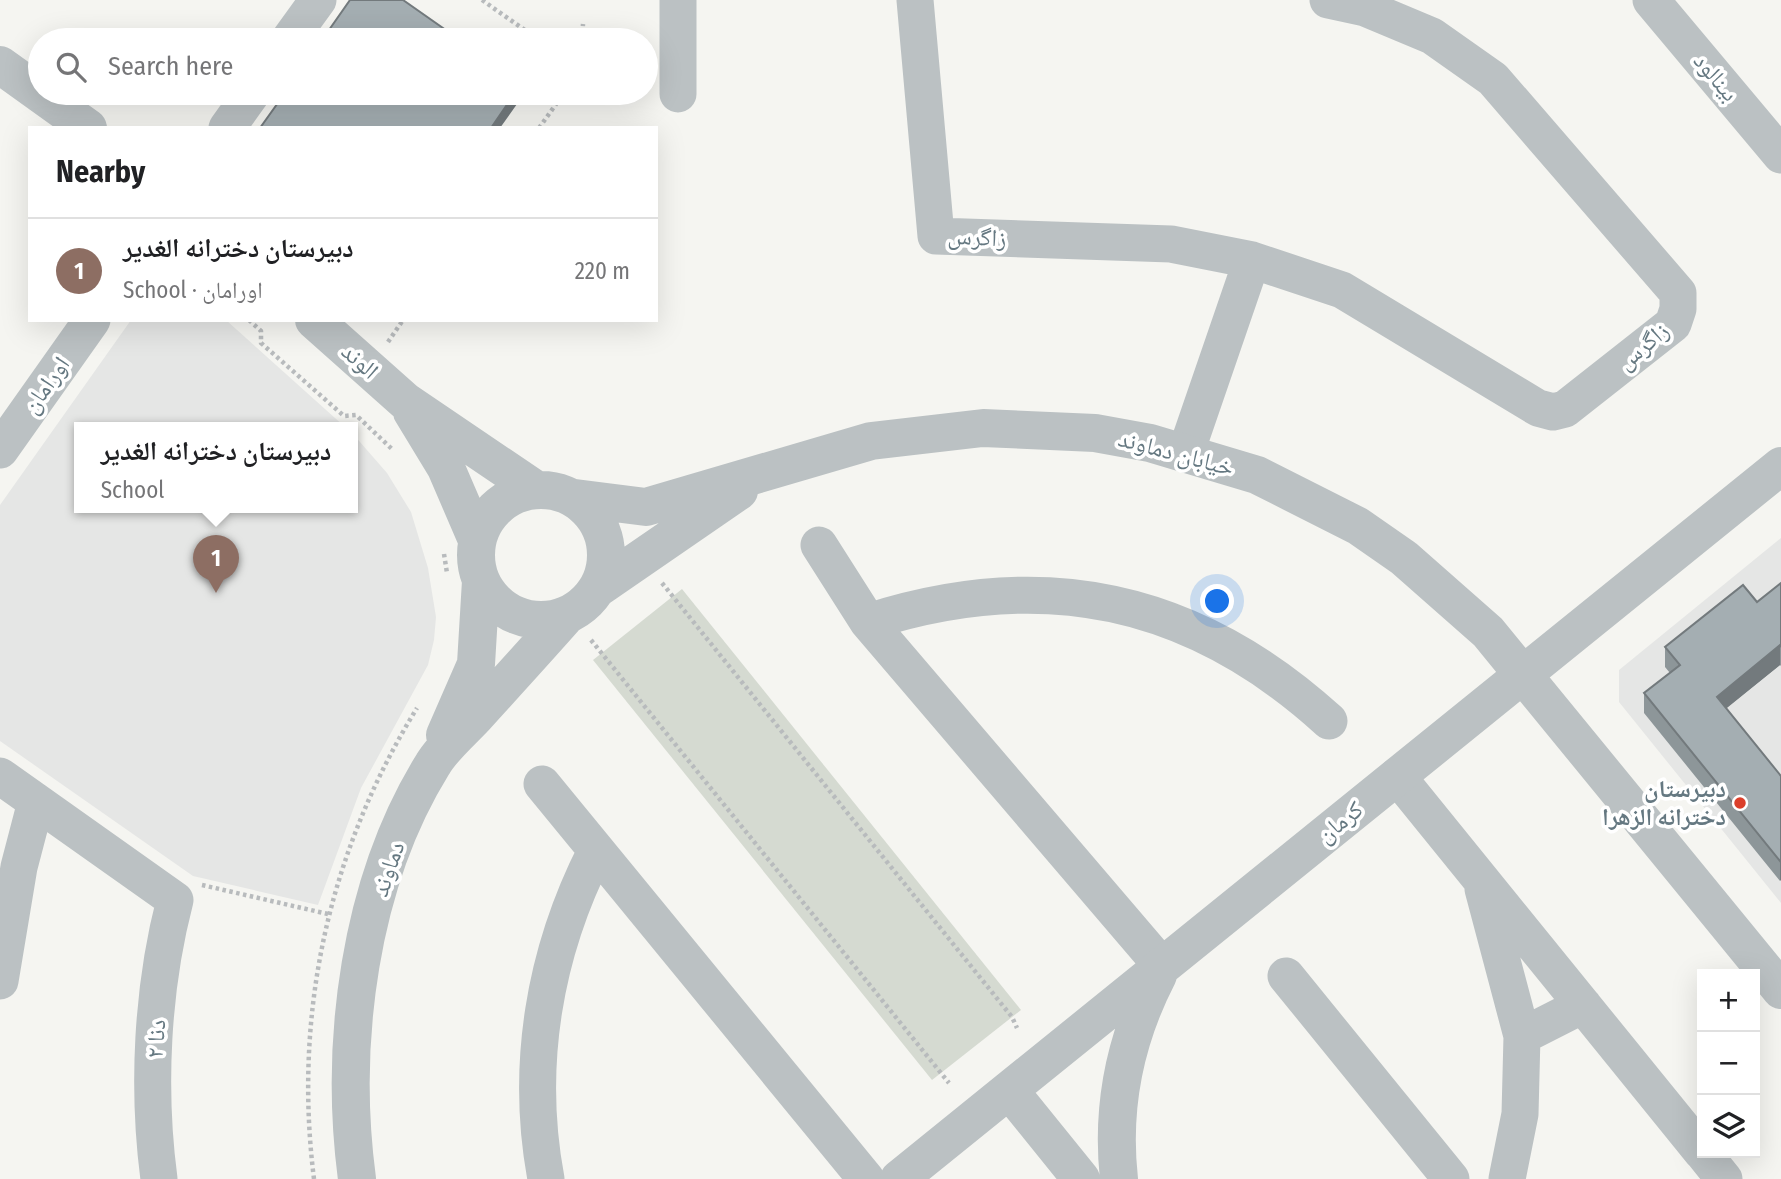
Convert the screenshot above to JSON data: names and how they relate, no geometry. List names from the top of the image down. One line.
{"streets":{"street":["بینالود","زاگرس","الوند","اورامان","خیابان دماوند","کرمان","دماوند","دنا ۲"]},"crossings":[["خیابان دماوند","کرمان"],["خیابان دماوند","دماوند"]],"places":["دبیرستان دخترانه الزهرا"],"page":{"search":"Search here","heading":"Nearby","list":[{"mark":"1","name":"دبیرستان دخترانه الغدیر","note":"School · اورامان","value":"220 m"}],"popup":["دبیرستان دخترانه الغدیر","School"],"pins":"1","map_buttons":["+","−"]}}
